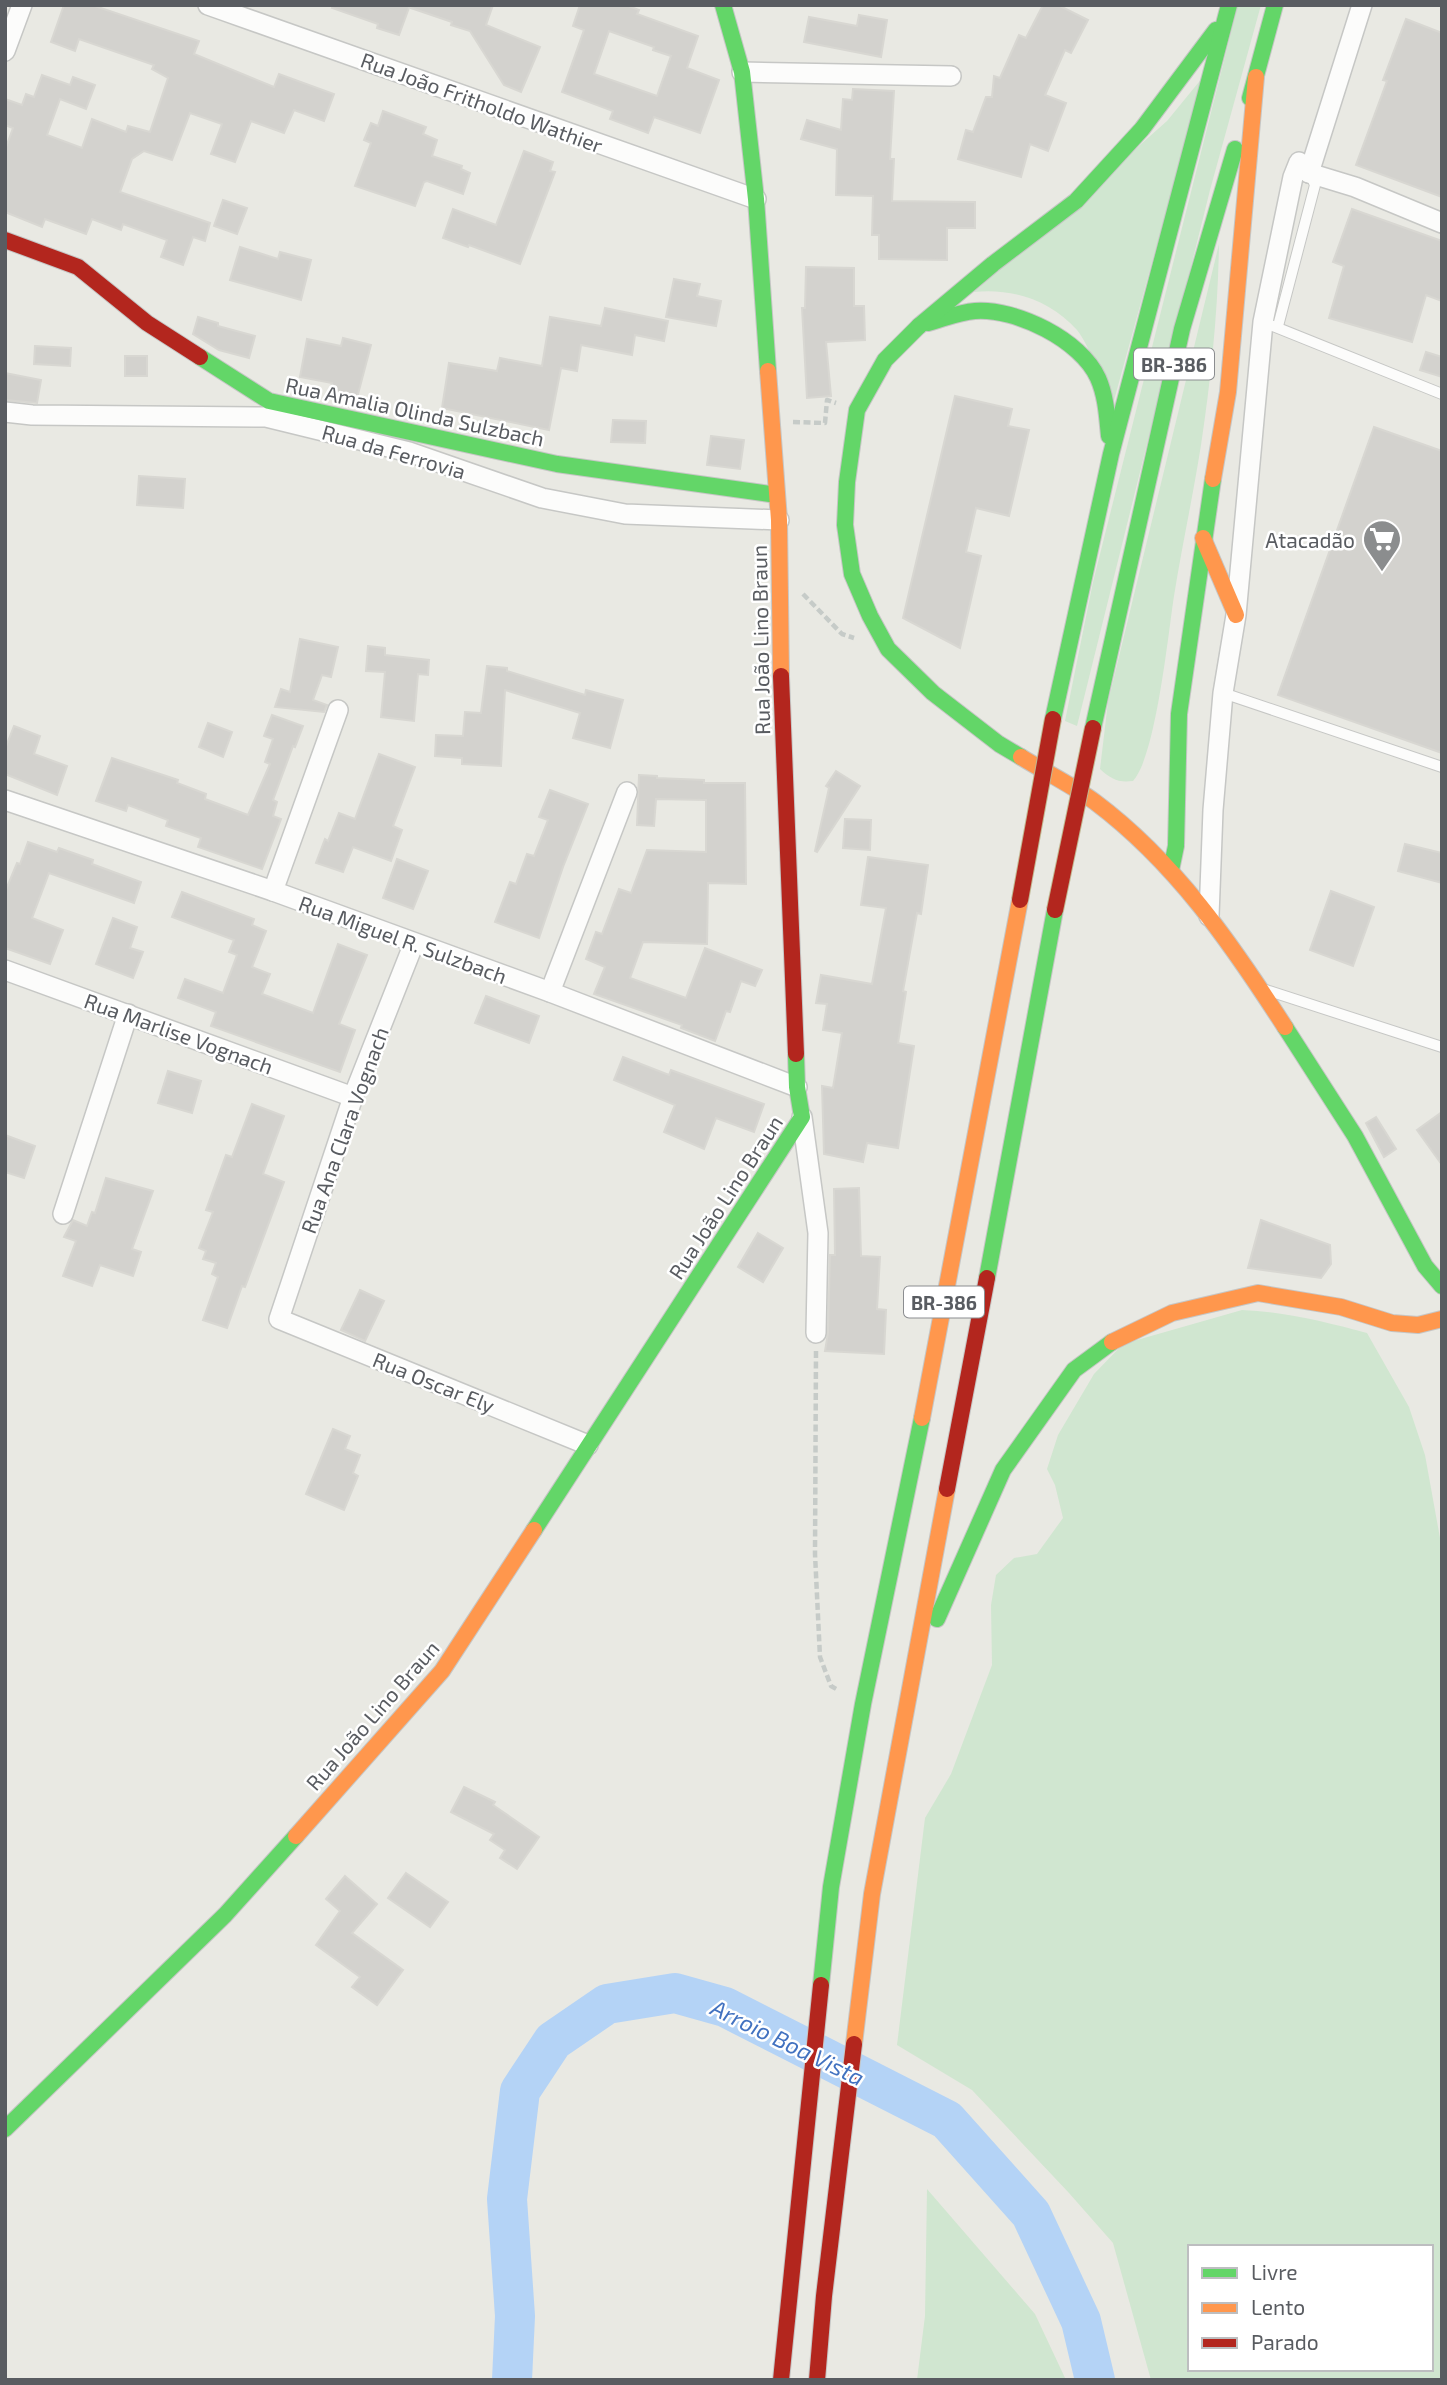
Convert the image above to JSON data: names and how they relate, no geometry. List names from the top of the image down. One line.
{"streets":{"main road":["BR-386","Rua Amalia Olinda Sulzbach","Rua João Lino Braun"],"street":["Rua João Fritholdo Wathier","Rua da Ferrovia","Rua Miguel R. Sulzbach","Rua Marlise Vognach","Rua Ana Clara Vognach","Rua Oscar Ely"]},"crossings":[["Rua João Fritholdo Wathier","Rua João Lino Braun"],["Rua Amalia Olinda Sulzbach","Rua da Ferrovia"],["Rua Amalia Olinda Sulzbach","Rua João Lino Braun"],["Rua da Ferrovia","Rua João Lino Braun"],["Rua João Lino Braun","Rua Miguel R. Sulzbach"],["Rua João Lino Braun","Rua Oscar Ely"],["Rua Miguel R. Sulzbach","Rua Ana Clara Vognach"],["Rua Marlise Vognach","Rua Ana Clara Vognach"],["Rua Ana Clara Vognach","Rua Oscar Ely"]],"water":["Arroio Boa Vista"],"places":{"supermarket":["Atacadão"]},"legend":["Livre","Lento","Parado"]}
